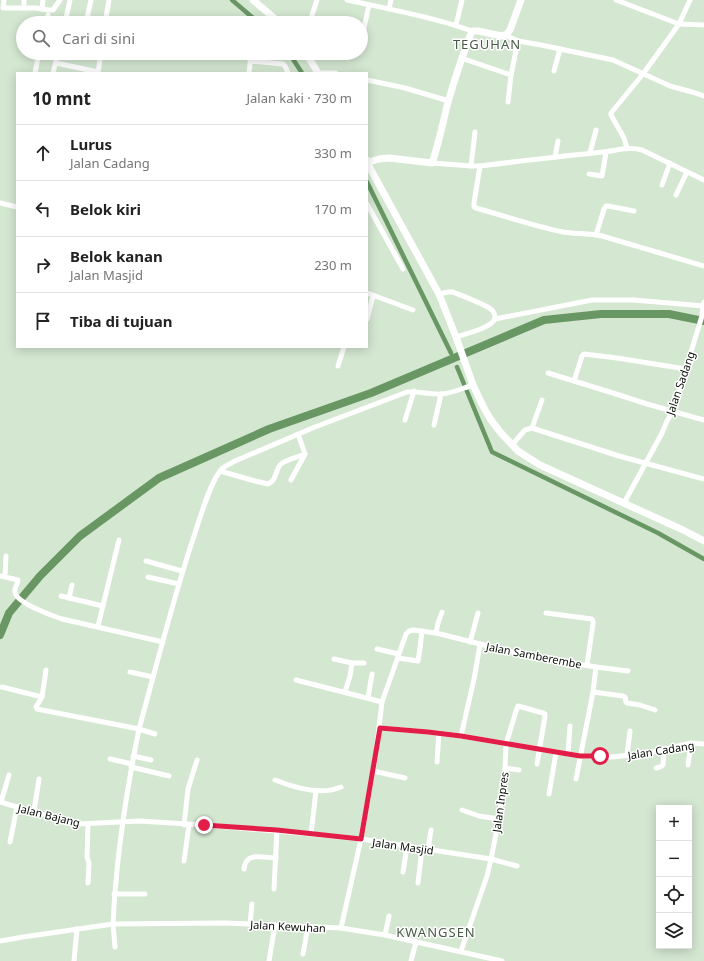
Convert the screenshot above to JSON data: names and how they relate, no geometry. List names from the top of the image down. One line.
{"streets":{"street":["Jalan Sadang","Jalan Samberembe","Jalan Cadang","Jalan Inpres","Jalan Bajang","Jalan Masjid","Jalan Kewuhan"]},"crossings":[["Jalan Samberembe","Jalan Cadang"],["Jalan Samberembe","Jalan Masjid"],["Jalan Samberembe","Jalan Kewuhan"],["Jalan Cadang","Jalan Inpres"],["Jalan Inpres","Jalan Masjid"],["Jalan Inpres","Jalan Kewuhan"],["Jalan Bajang","Jalan Masjid"]],"districts":["TEGUHAN","KWANGSEN"],"page":{"search":"Cari di sini","heading":["10 mnt","Jalan kaki · 730 m"],"list":[["Lurus","Jalan Cadang","330 m"],["Belok kiri","170 m"],["Belok kanan","Jalan Masjid","230 m"],"Tiba di tujuan"],"map_buttons":["+","−"]}}
